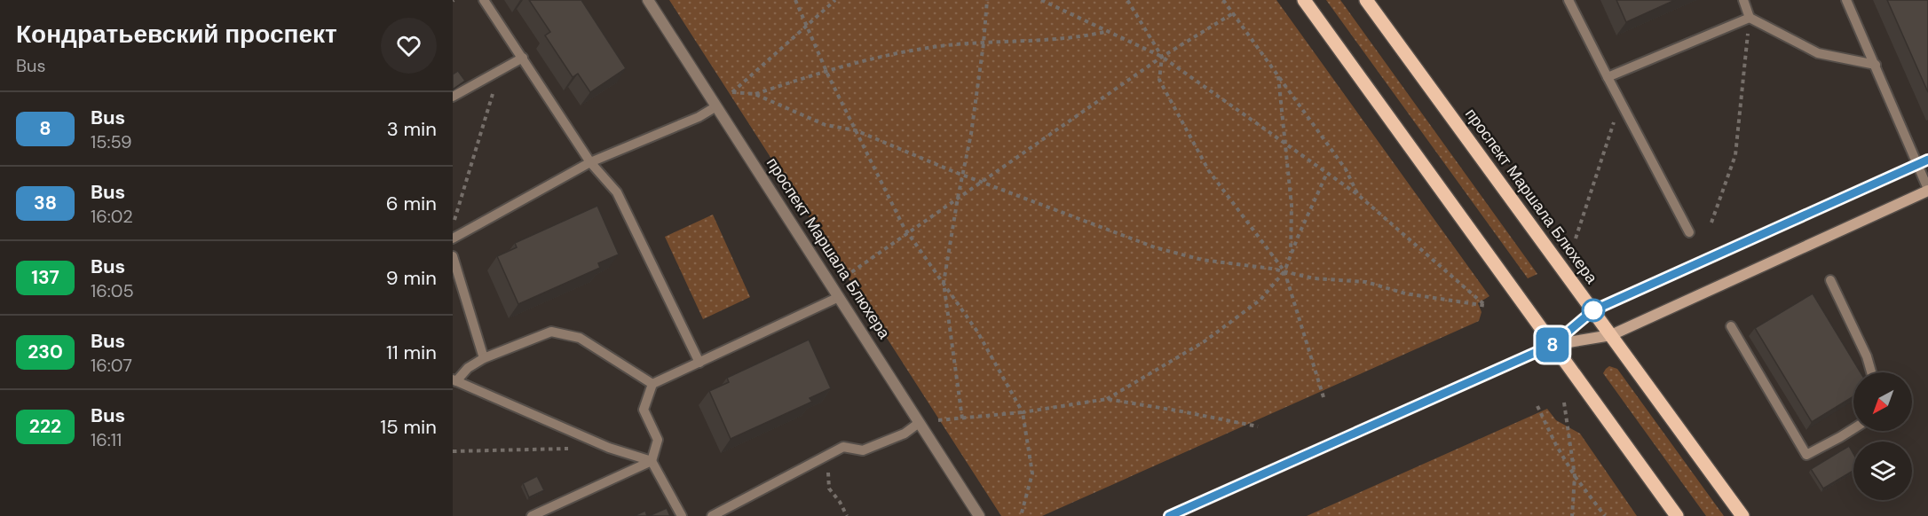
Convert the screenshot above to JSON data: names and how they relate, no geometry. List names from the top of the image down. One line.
{"streets":{"main road":["проспект Маршала Блюхера"]},"lines":["bus line 8"],"north":"bottom left","page":{"heading":["Кондратьевский проспект","Bus"],"on_map":"8","list":[{"mark":"8","name":"Bus","note":"15:59","value":"3 min"},{"mark":"38","name":"Bus","note":"16:02","value":"6 min"},{"mark":"137","name":"Bus","note":"16:05","value":"9 min"},{"mark":"230","name":"Bus","note":"16:07","value":"11 min"},{"mark":"222","name":"Bus","note":"16:11","value":"15 min"}]}}
